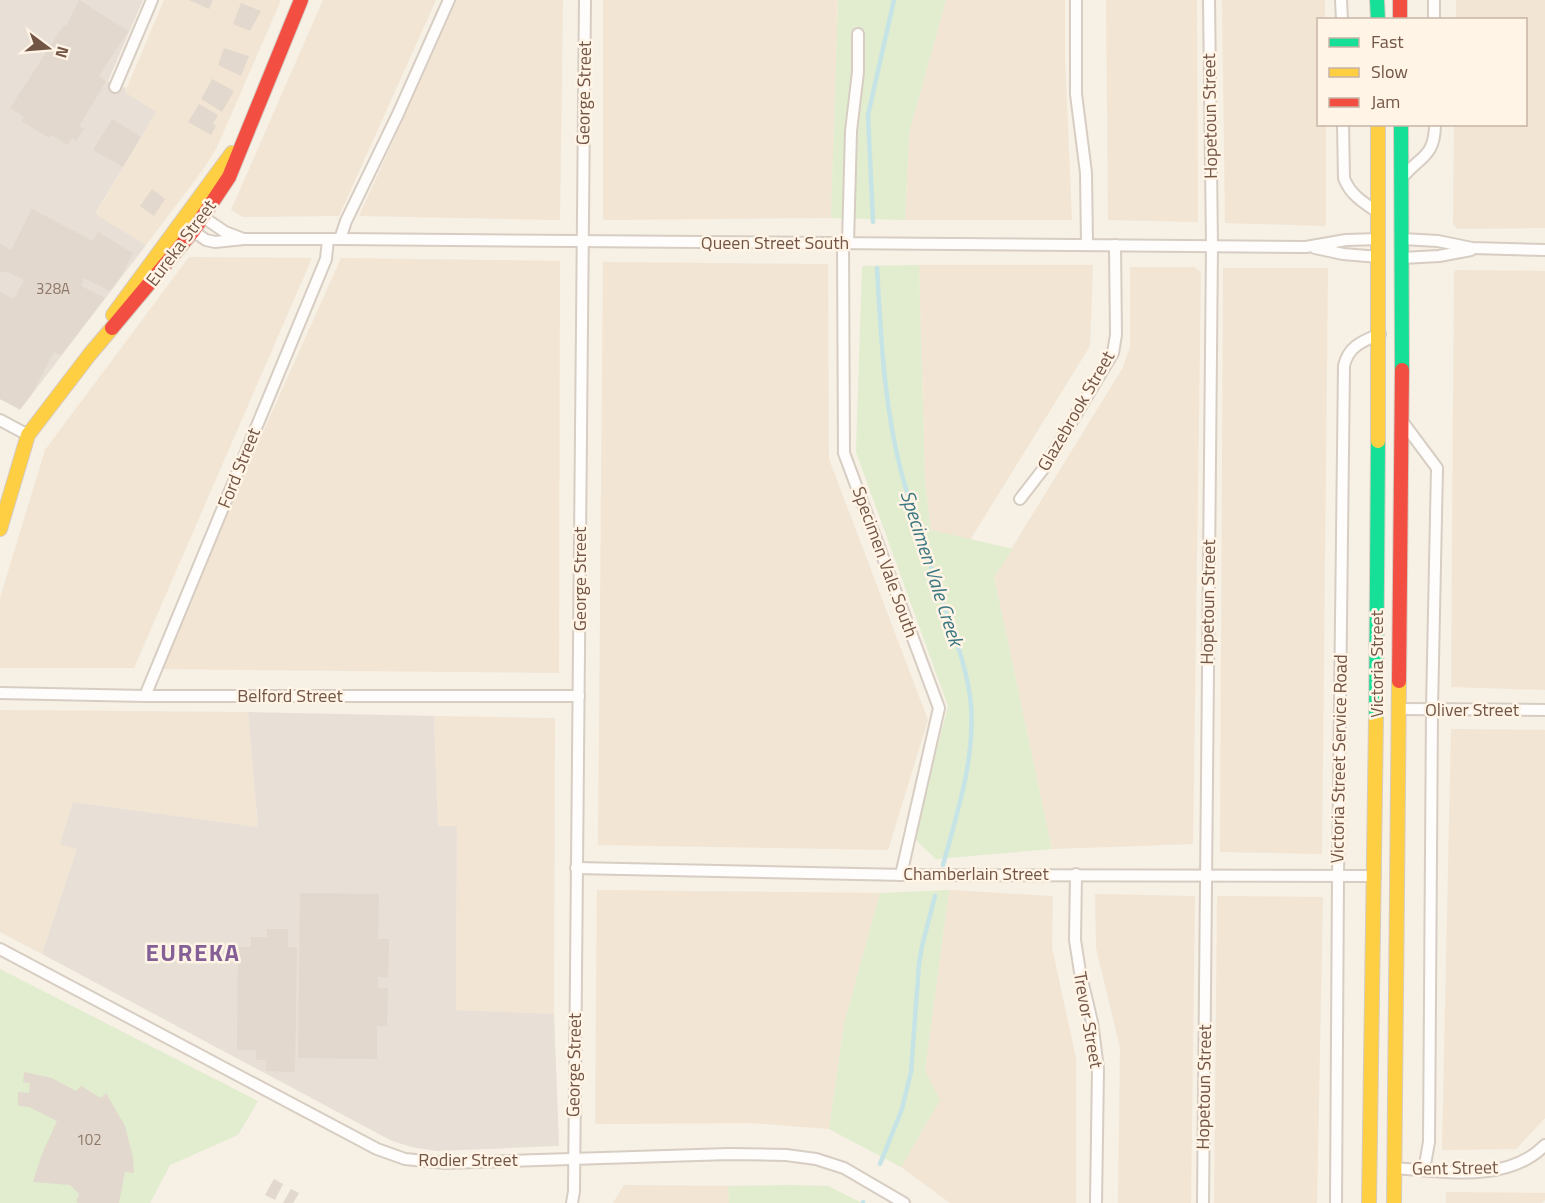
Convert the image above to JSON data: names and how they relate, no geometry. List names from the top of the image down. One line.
{"streets":{"main road":["Eureka Street","Queen Street South","Victoria Street"],"street":["George Street","Hopetoun Street","Glazebrook Street","Ford Street","Specimen Vale South","Belford Street","Oliver Street","Victoria Street Service Road","Chamberlain Street","Trevor Street","Rodier Street","Gent Street"]},"crossings":[["George Street","Queen Street South"],["George Street","Belford Street"],["George Street","Chamberlain Street"],["George Street","Rodier Street"],["Hopetoun Street","Queen Street South"],["Hopetoun Street","Chamberlain Street"],["Eureka Street","Queen Street South"],["Queen Street South","Glazebrook Street"],["Queen Street South","Ford Street"],["Queen Street South","Specimen Vale South"],["Queen Street South","Victoria Street"],["Ford Street","Belford Street"],["Specimen Vale South","Chamberlain Street"],["Victoria Street","Oliver Street"],["Victoria Street","Victoria Street Service Road"],["Victoria Street","Chamberlain Street"],["Victoria Street","Gent Street"],["Victoria Street Service Road","Chamberlain Street"],["Chamberlain Street","Trevor Street"]],"districts":["EUREKA"],"water":["Specimen Vale Creek"],"house_numbers":["328A","102"],"legend":["Fast","Slow","Jam"],"north":"right"}
